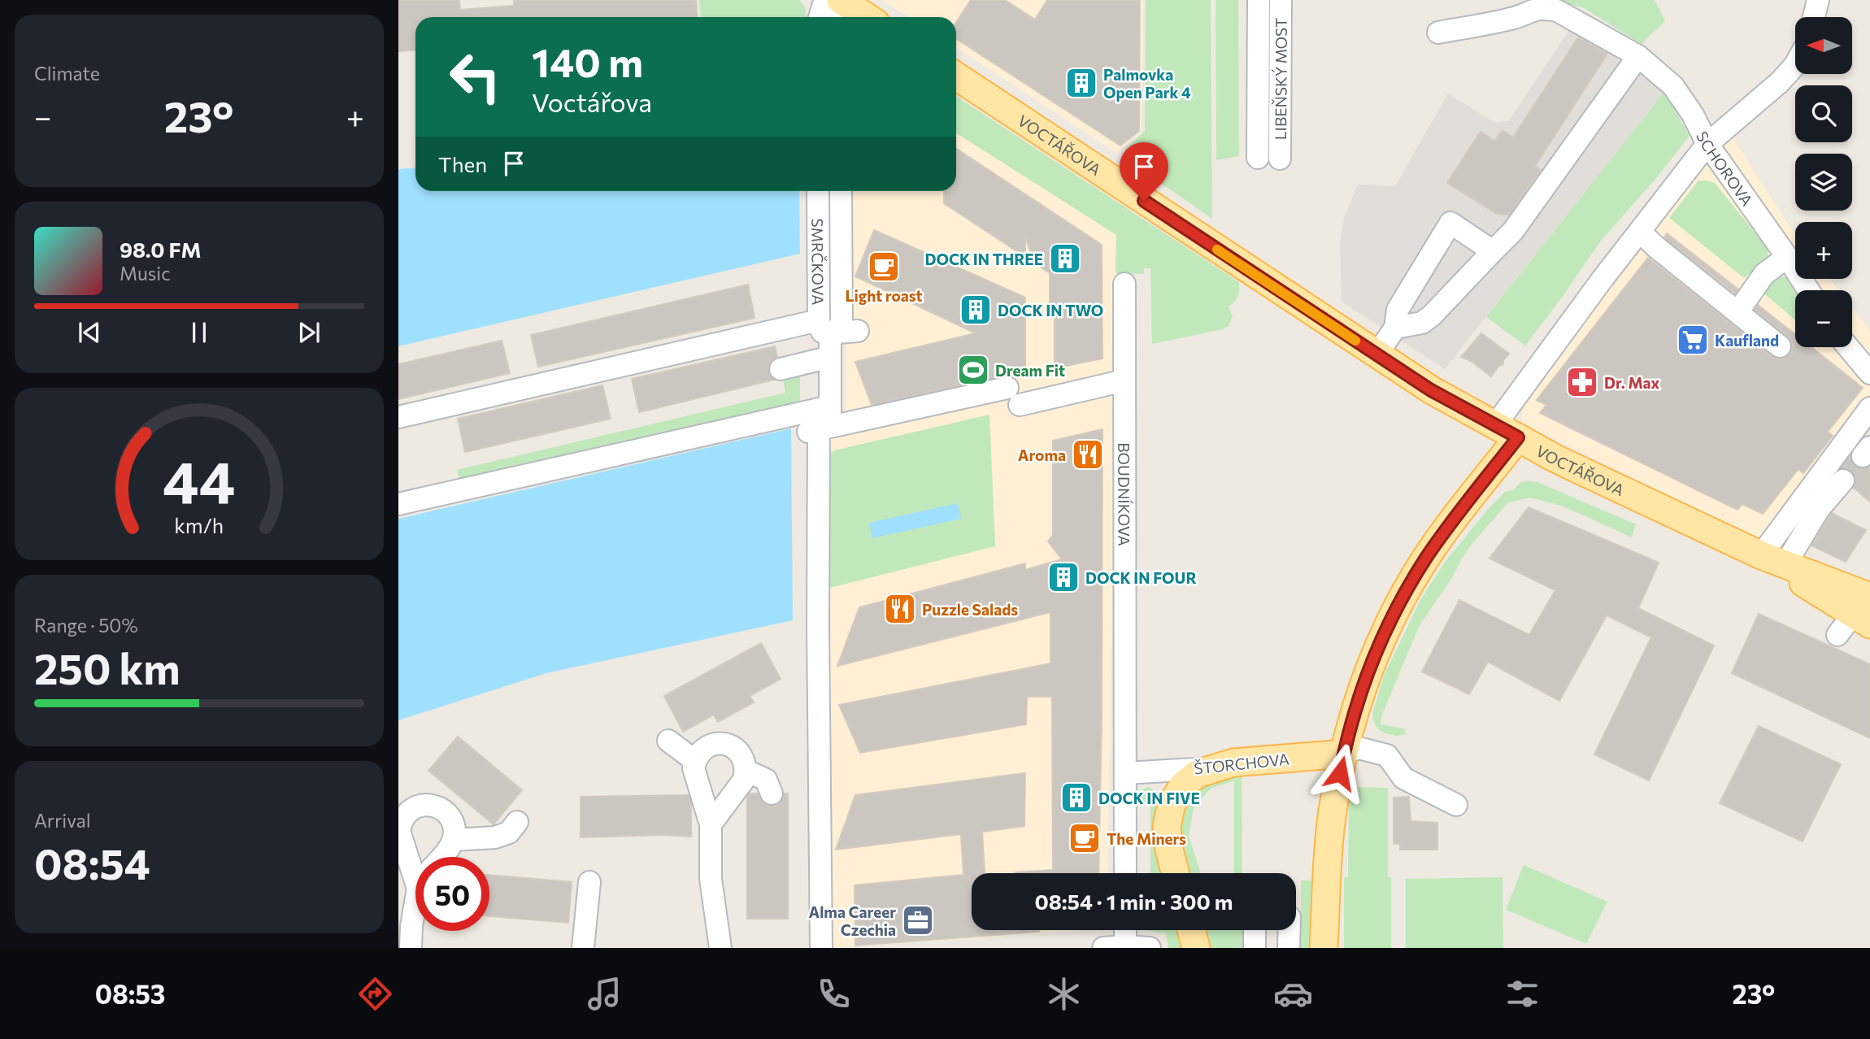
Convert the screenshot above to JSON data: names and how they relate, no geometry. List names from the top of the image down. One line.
{"streets":{"main road":["VOCTÁŘOVA","ŠTORCHOVA"],"street":["LIBEŇSKÝ MOST","SCHOROVA","SMRČKOVA","BOUDNÍKOVA"]},"crossings":[["BOUDNÍKOVA","ŠTORCHOVA"]],"places":{"building":["Palmovka Open Park 4","DOCK IN THREE","DOCK IN TWO","DOCK IN FOUR","DOCK IN FIVE"],"cafe":["Light roast","The Miners"],"supermarket":["Kaufland"],"sports":["Dream Fit"],"pharmacy":["Dr. Max"],"restaurant":["Aroma","Puzzle Salads"],"office":["Alma Career Czechia"]},"north":"left","page":{"tile":["Climate",["Range · 50%","250 km"],["Arrival","08:54"]],"map_buttons":["+","−"],"turn":["140 m","Voctářova"],"heat":["−","23°","+"],"then":"Then","song":["98.0 FM","Music"],"limit":"50","trip":"08:54 · 1 min · 300 m","tabs":["08:53","23°"],"gauge":["44","km/h"]}}
